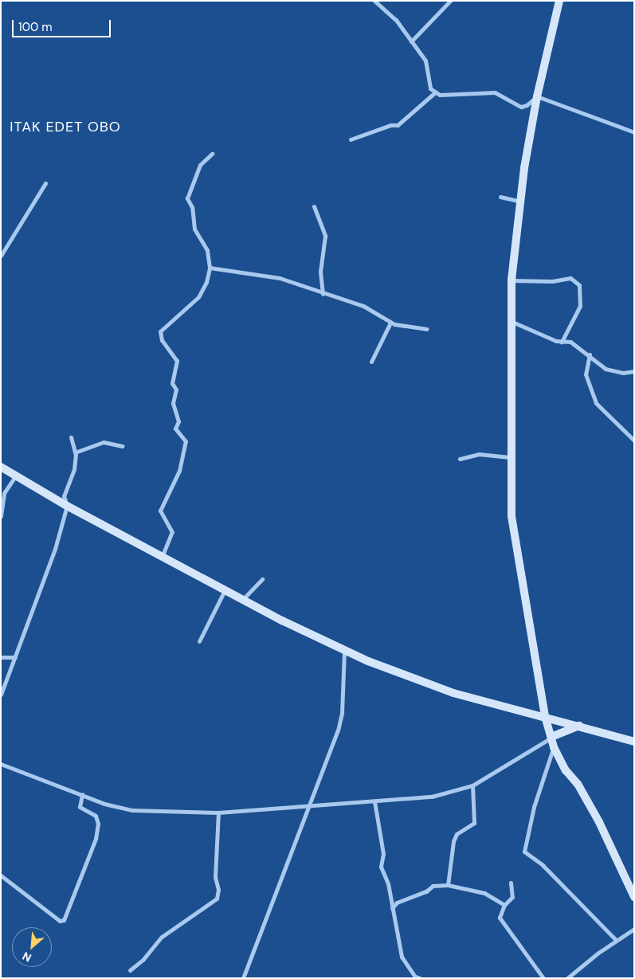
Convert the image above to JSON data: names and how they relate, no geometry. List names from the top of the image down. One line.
{"districts":["ITAK EDET OBO"],"scale_bar":"100 m","north":"bottom left"}
